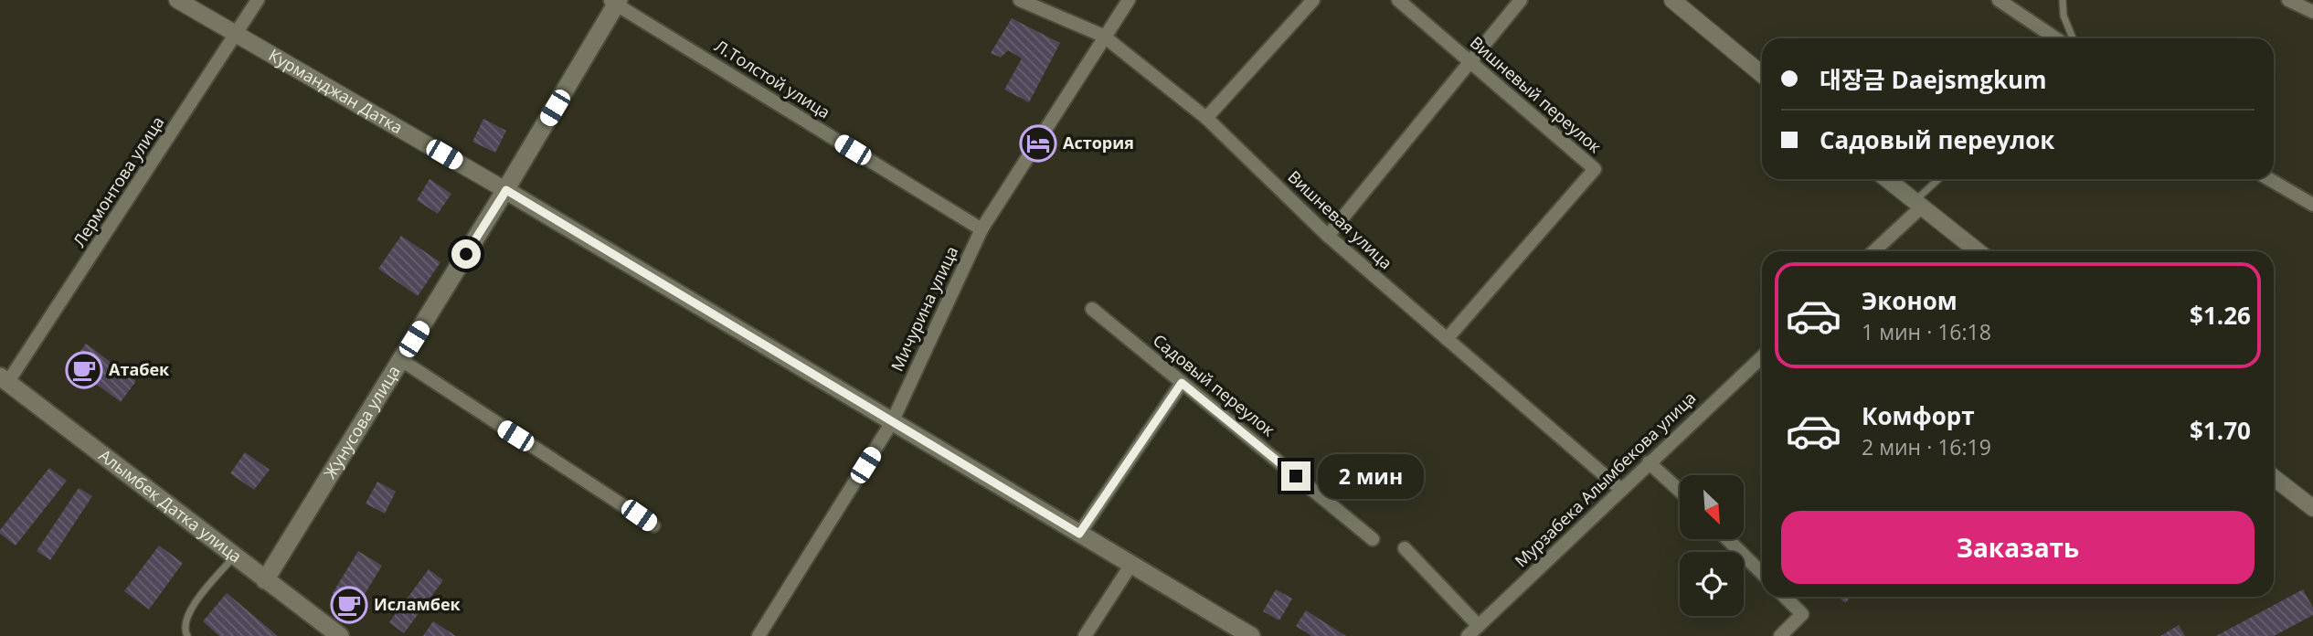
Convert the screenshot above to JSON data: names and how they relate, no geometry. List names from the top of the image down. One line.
{"streets":{"main road":["Курманджан Датка","Жунусова улица","Алымбек Датка улица"],"street":["Л.Толстой улица","Вишневый переулок","Лермонтова улица","Вишневая улица","Мичурина улица","Садовый переулок","Мурзабека Алымбекова улица"]},"crossings":[["Л.Толстой улица","Мичурина улица"],["Л.Толстой улица","Жунусова улица"],["Курманджан Датка","Лермонтова улица"],["Курманджан Датка","Мичурина улица"],["Курманджан Датка","Жунусова улица"],["Вишневый переулок","Вишневая улица"],["Лермонтова улица","Алымбек Датка улица"],["Вишневая улица","Мичурина улица"],["Вишневая улица","Мурзабека Алымбекова улица"],["Жунусова улица","Алымбек Датка улица"]],"places":{"hotel":["Астория"],"cafe":["Атабек","Исламбек"]},"north":"bottom right","page":{"banner":["대장금 Daejsmgkum","Садовый переулок"],"list":[{"name":"Эконом","note":"1 мин · 16:18","value":"$1.26"},{"name":"Комфорт","note":"2 мин · 16:19","value":"$1.70"}],"bubble":"2 мин","buttons":"Заказать"}}
